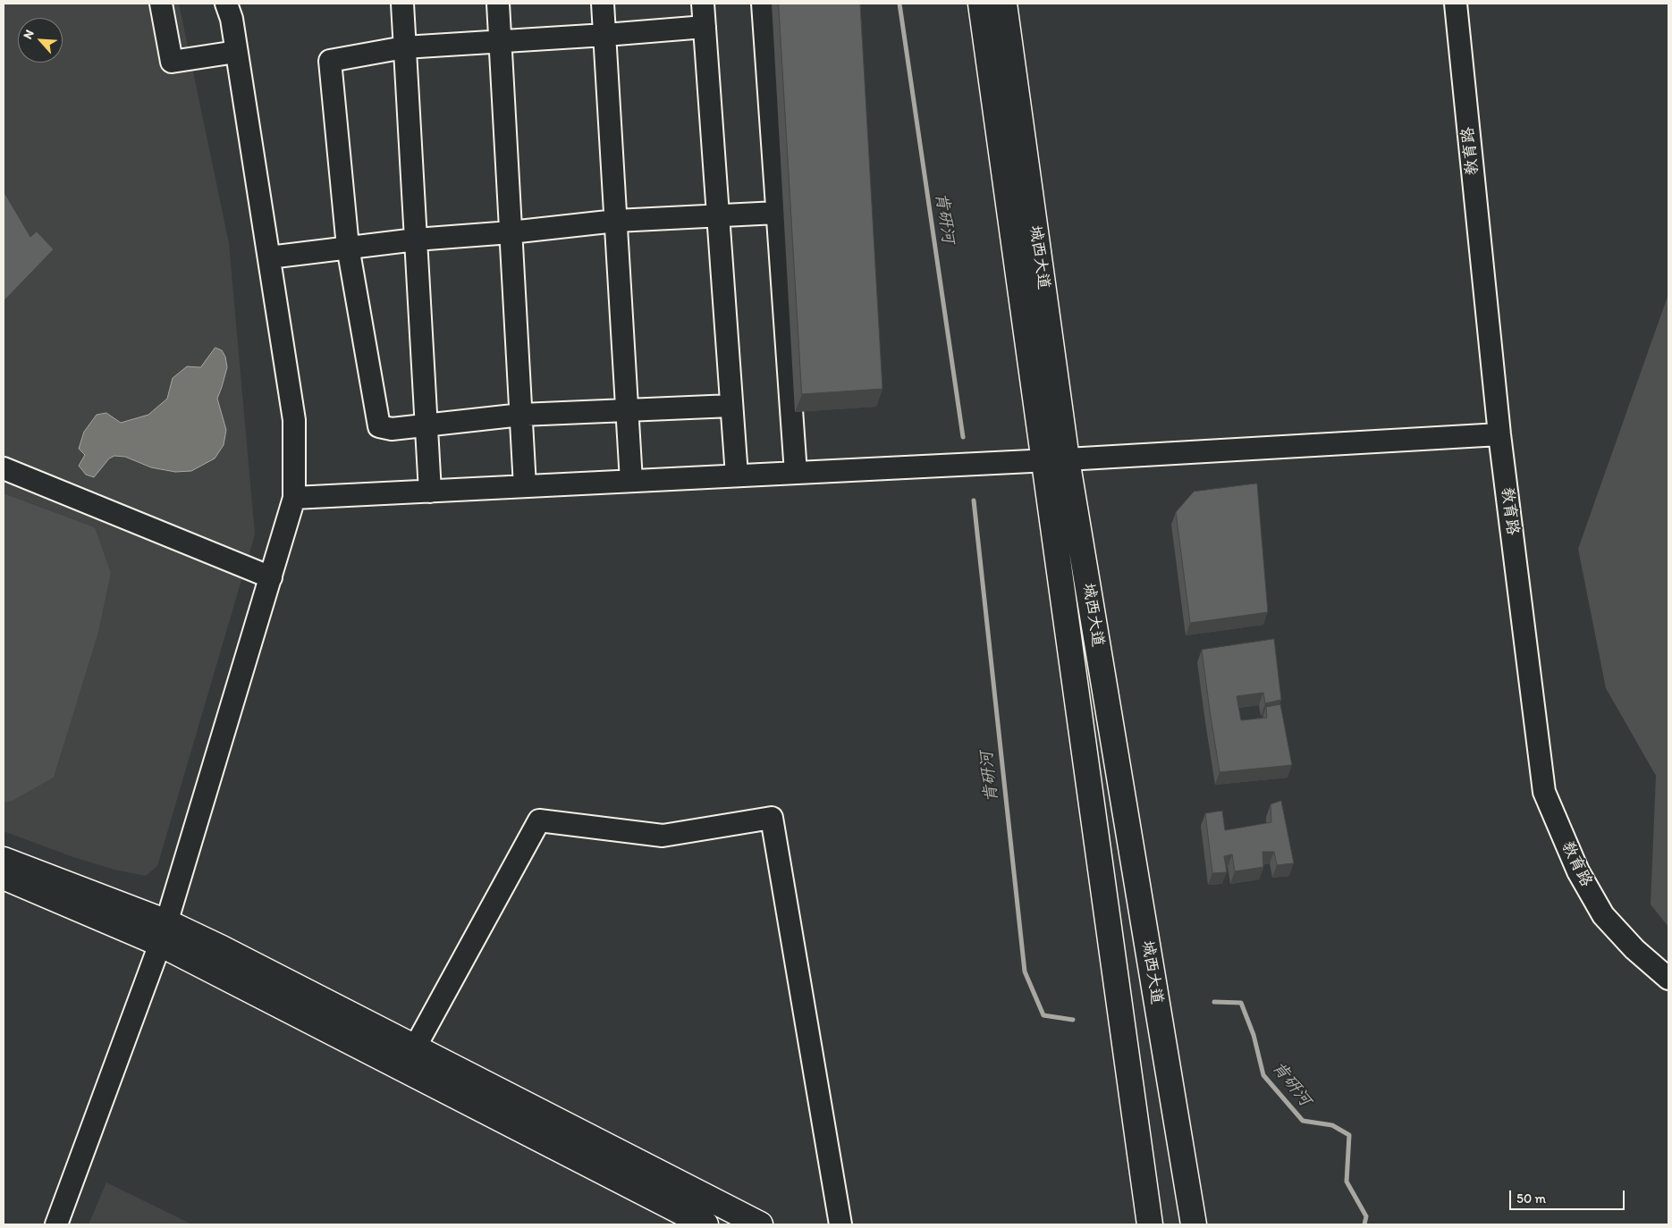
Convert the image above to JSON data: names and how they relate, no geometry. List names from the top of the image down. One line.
{"streets":{"main road":["城西大道"],"street":["教育路"]},"water":["肯研河"],"scale_bar":"50 m","north":"top left"}
